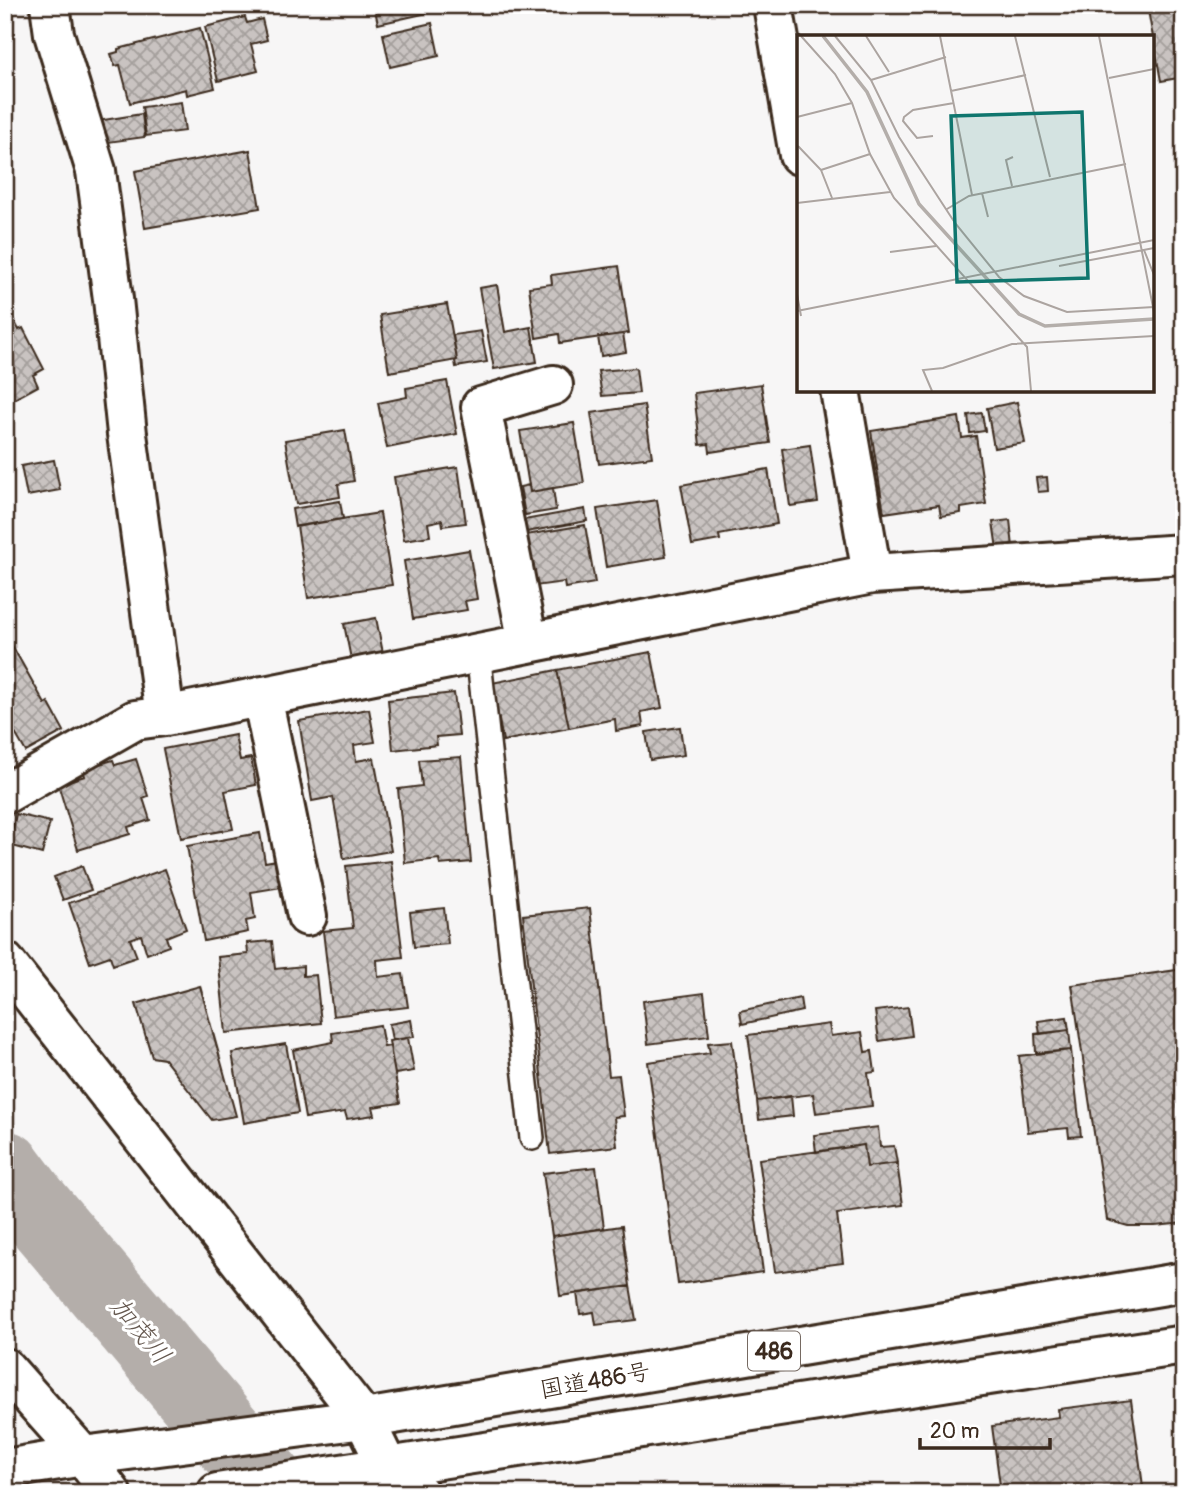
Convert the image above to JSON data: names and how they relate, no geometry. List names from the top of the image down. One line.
{"streets":{"main road":["486","国道486号"]},"water":["加茂川"],"scale_bar":"20 m"}
